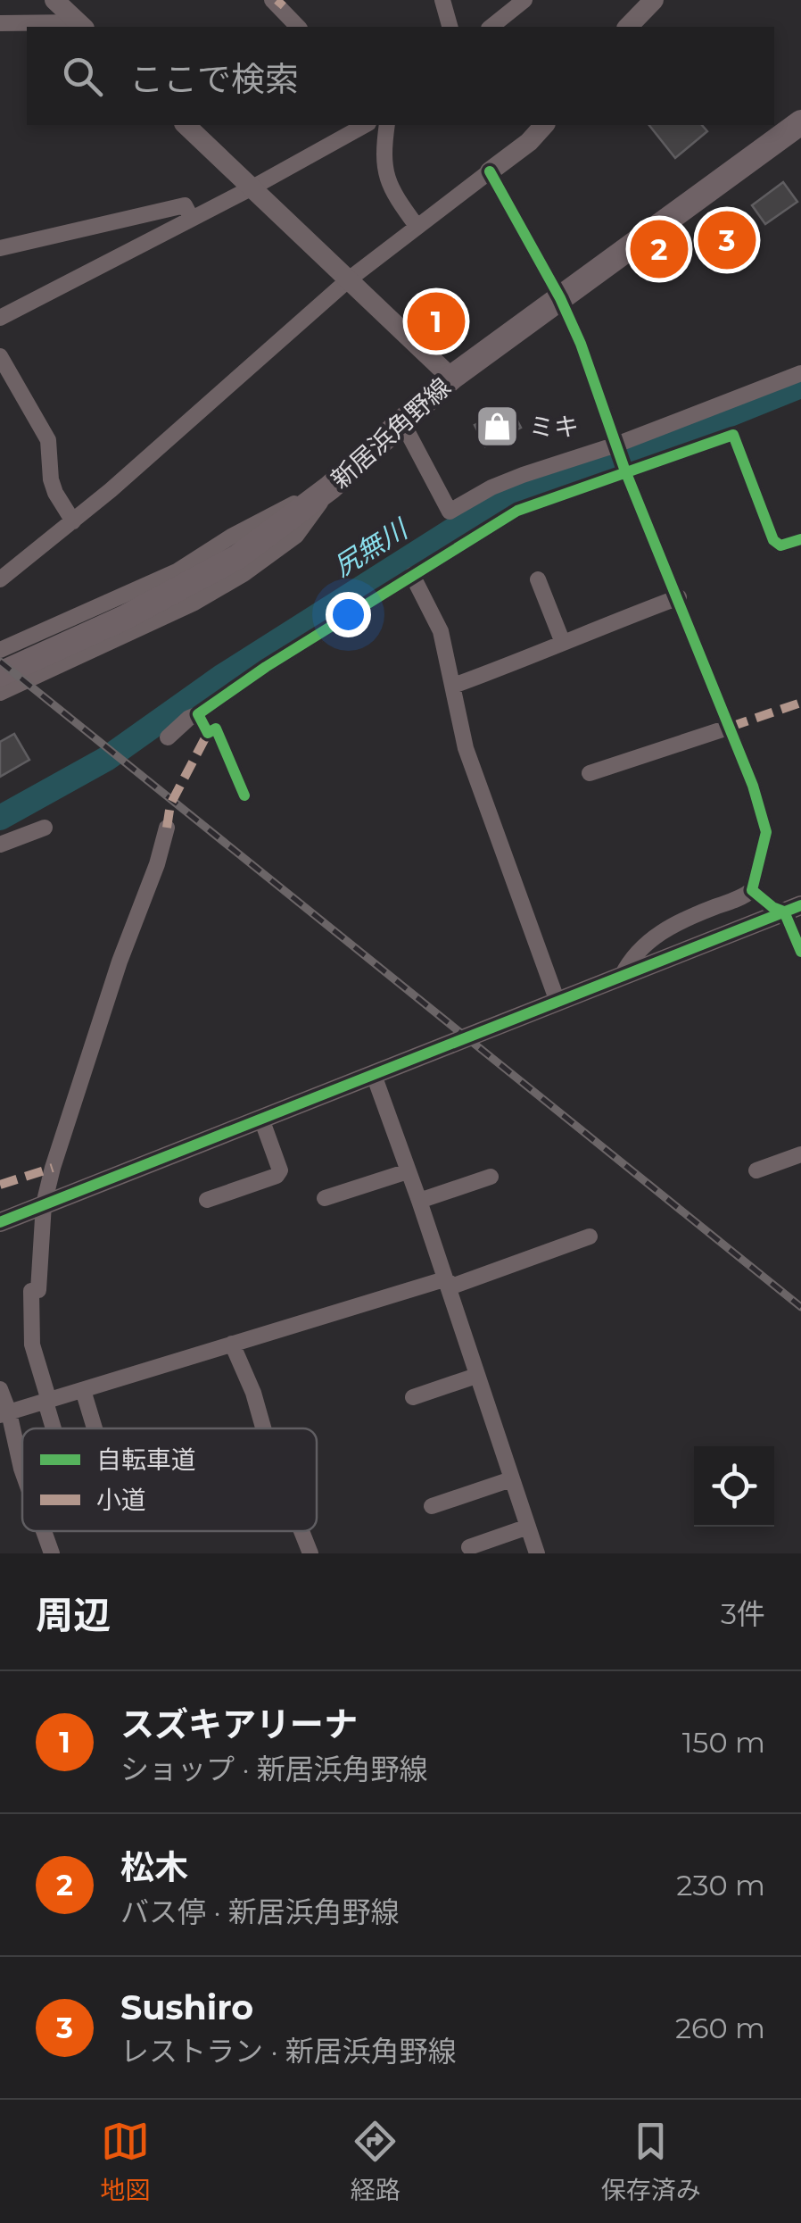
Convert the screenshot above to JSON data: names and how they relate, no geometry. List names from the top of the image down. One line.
{"streets":{"main road":["新居浜角野線"]},"water":["尻無川"],"places":{"shop":["ミキ"]},"legend":["自転車道","小道"],"page":{"search":"ここで検索","pins":["3","2","1"],"heading":["周辺","3件"],"list":[{"mark":"1","name":"スズキアリーナ","note":"ショップ · 新居浜角野線","value":"150 m"},{"mark":"2","name":"松木","note":"バス停 · 新居浜角野線","value":"230 m"},{"mark":"3","name":"Sushiro","note":"レストラン · 新居浜角野線","value":"260 m"}],"nav":["地図","経路","保存済み"]}}
